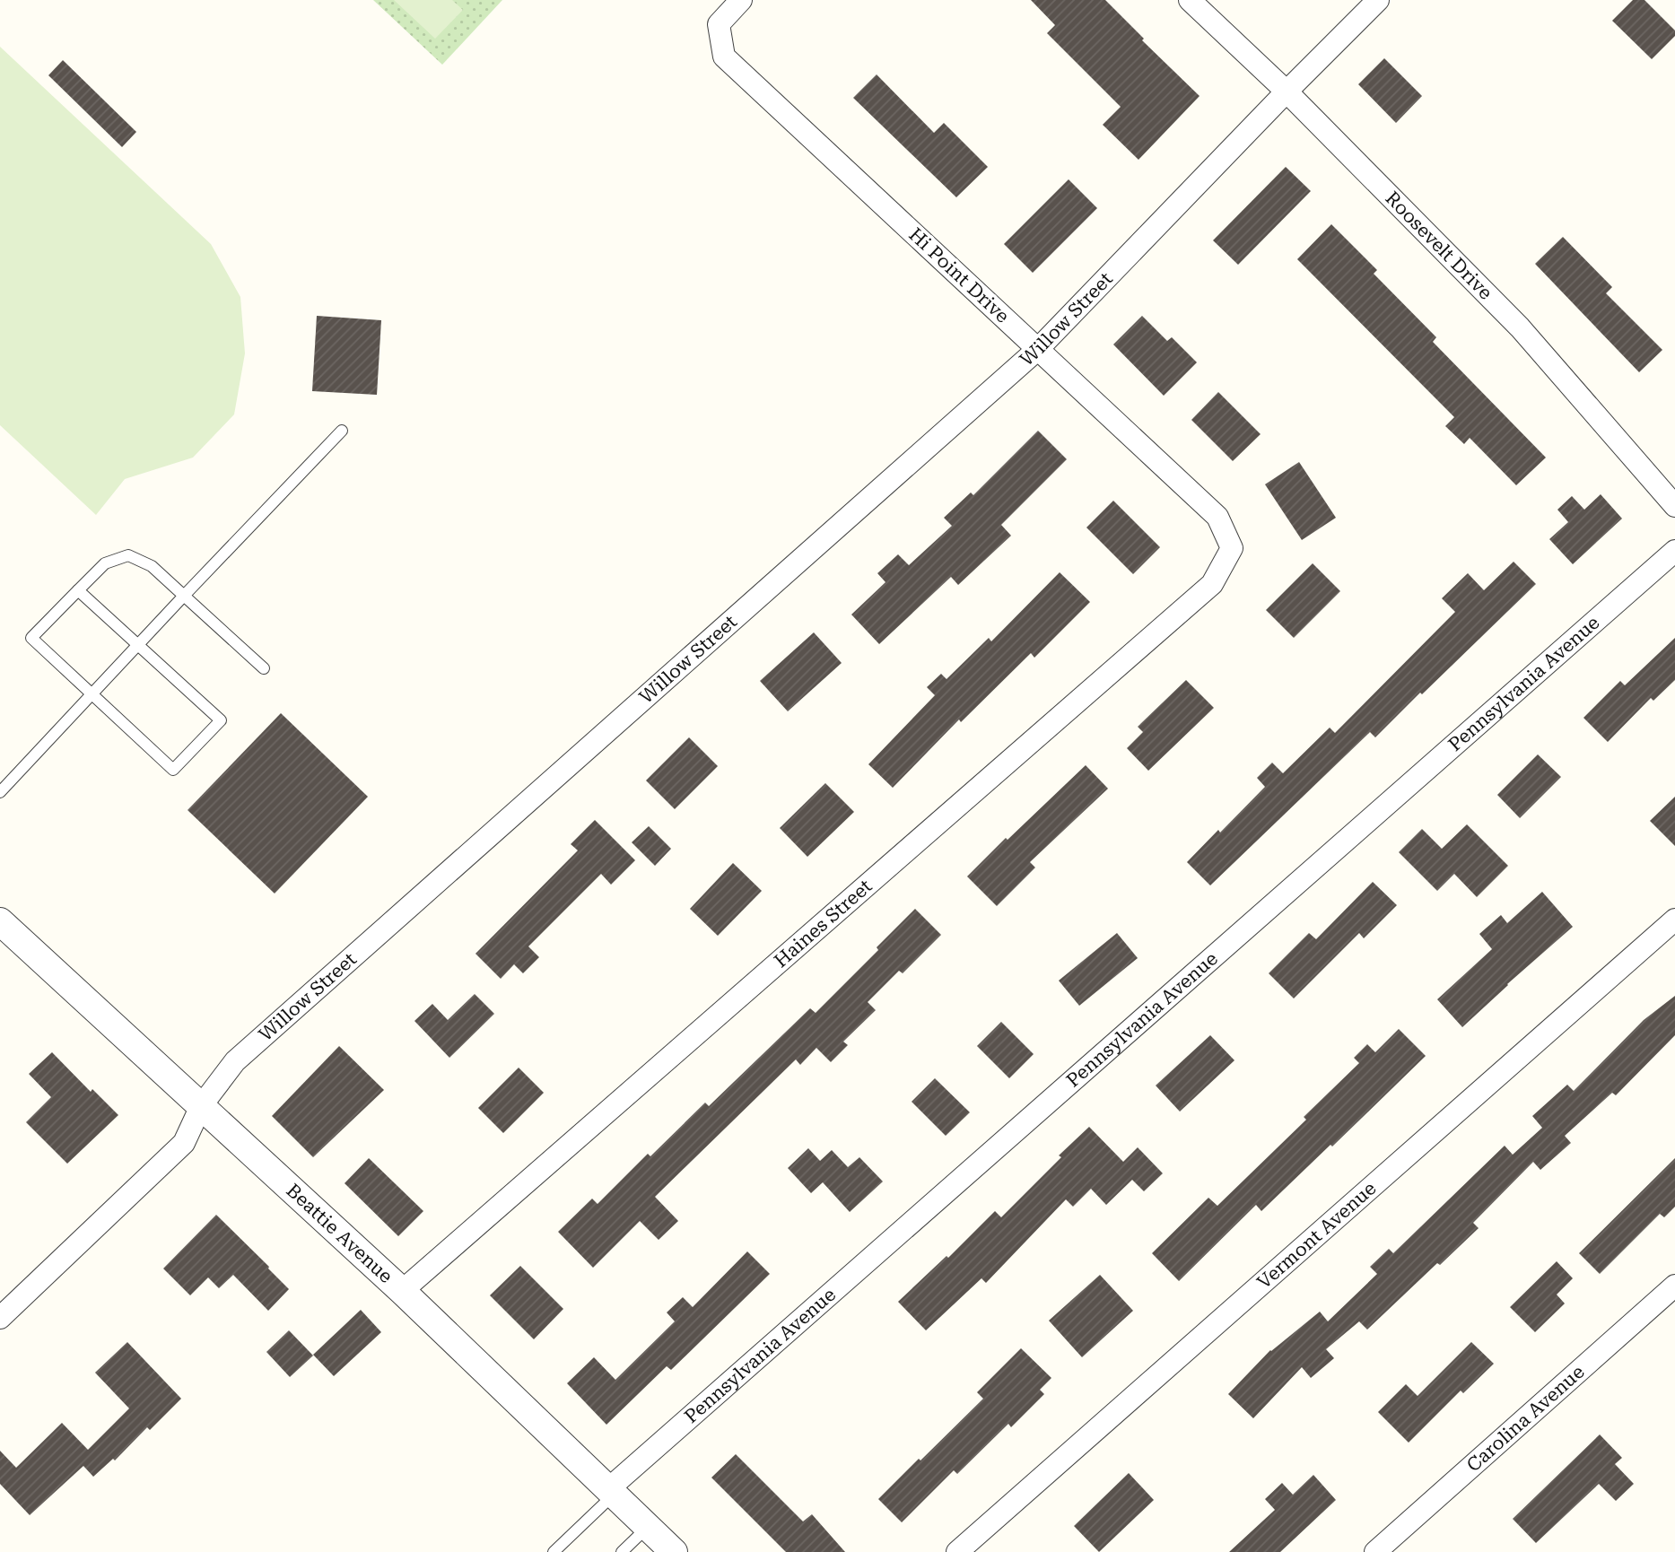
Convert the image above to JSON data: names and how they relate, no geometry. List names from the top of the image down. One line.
{"streets":{"street":["Roosevelt Drive","Hi Point Drive","Willow Street","Pennsylvania Avenue","Haines Street","Beattie Avenue","Vermont Avenue","Carolina Avenue"]},"crossings":[["Roosevelt Drive","Willow Street"],["Hi Point Drive","Willow Street"],["Hi Point Drive","Haines Street"],["Willow Street","Beattie Avenue"],["Pennsylvania Avenue","Beattie Avenue"],["Haines Street","Beattie Avenue"]]}
